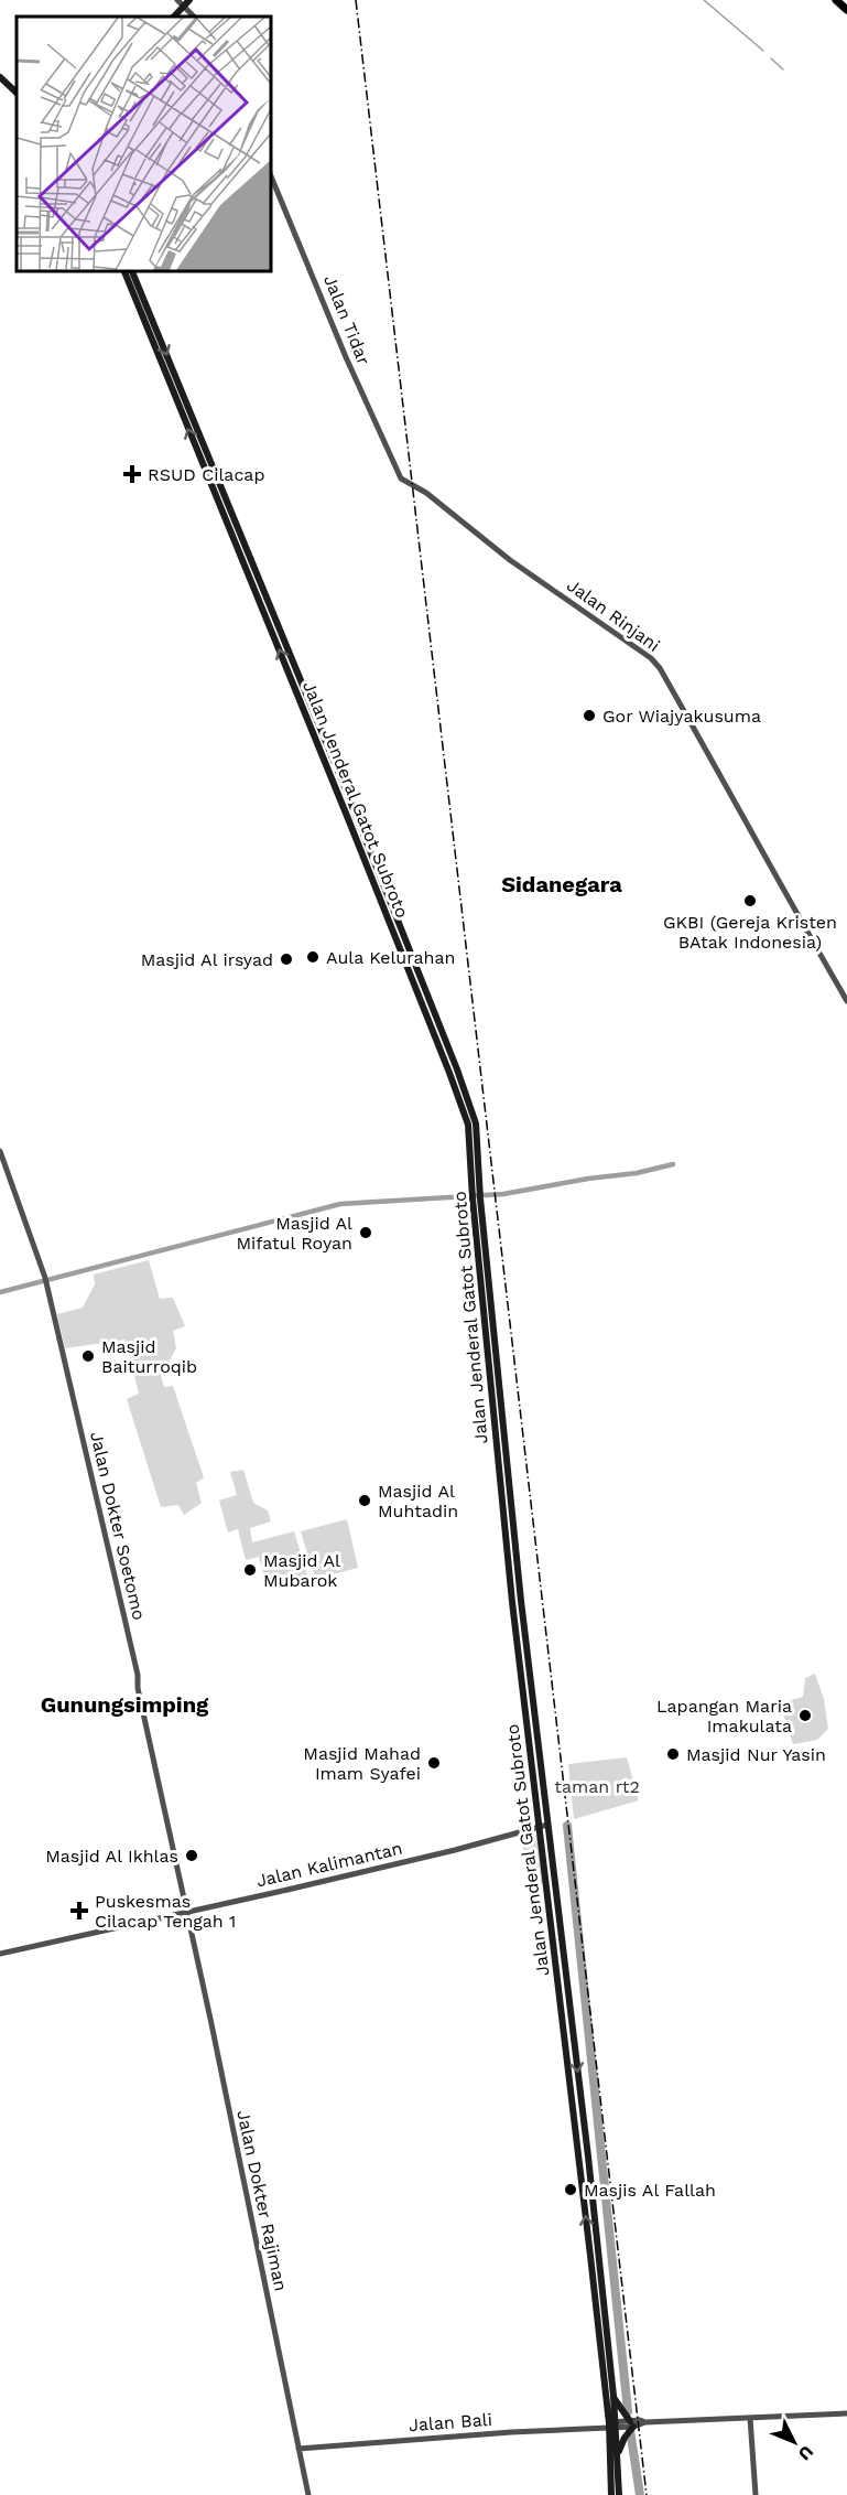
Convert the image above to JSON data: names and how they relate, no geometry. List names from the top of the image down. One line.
{"streets":{"main road":["Jalan Jenderal Gatot Subroto"],"street":["Jalan Tidar","Jalan Rinjani","Jalan Dokter Soetomo","Jalan Kalimantan","Jalan Dokter Rajiman","Jalan Bali"]},"crossings":[["Jalan Tidar","Jalan Rinjani"],["Jalan Jenderal Gatot Subroto","Jalan Kalimantan"],["Jalan Jenderal Gatot Subroto","Jalan Bali"],["Jalan Dokter Soetomo","Jalan Kalimantan"],["Jalan Dokter Soetomo","Jalan Dokter Rajiman"],["Jalan Kalimantan","Jalan Dokter Rajiman"],["Jalan Dokter Rajiman","Jalan Bali"]],"districts":["Sidanegara","Gunungsimping"],"parks":["taman rt2"],"places":{"health":["RSUD Cilacap","Puskesmas Cilacap Tengah 1"],"other":["Gor Wiajyakusuma","GKBI (Gereja Kristen BAtak Indonesia)","Aula Kelurahan","Masjid Al irsyad","Masjid Al Mifatul Royan","Masjid Baiturroqib","Masjid Al Muhtadin","Masjid Al Mubarok","Lapangan Maria Imakulata","Masjid Nur Yasin","Masjid Mahad Imam Syafei","Masjid Al Ikhlas","Masjis Al Fallah"]},"north":"bottom right"}
